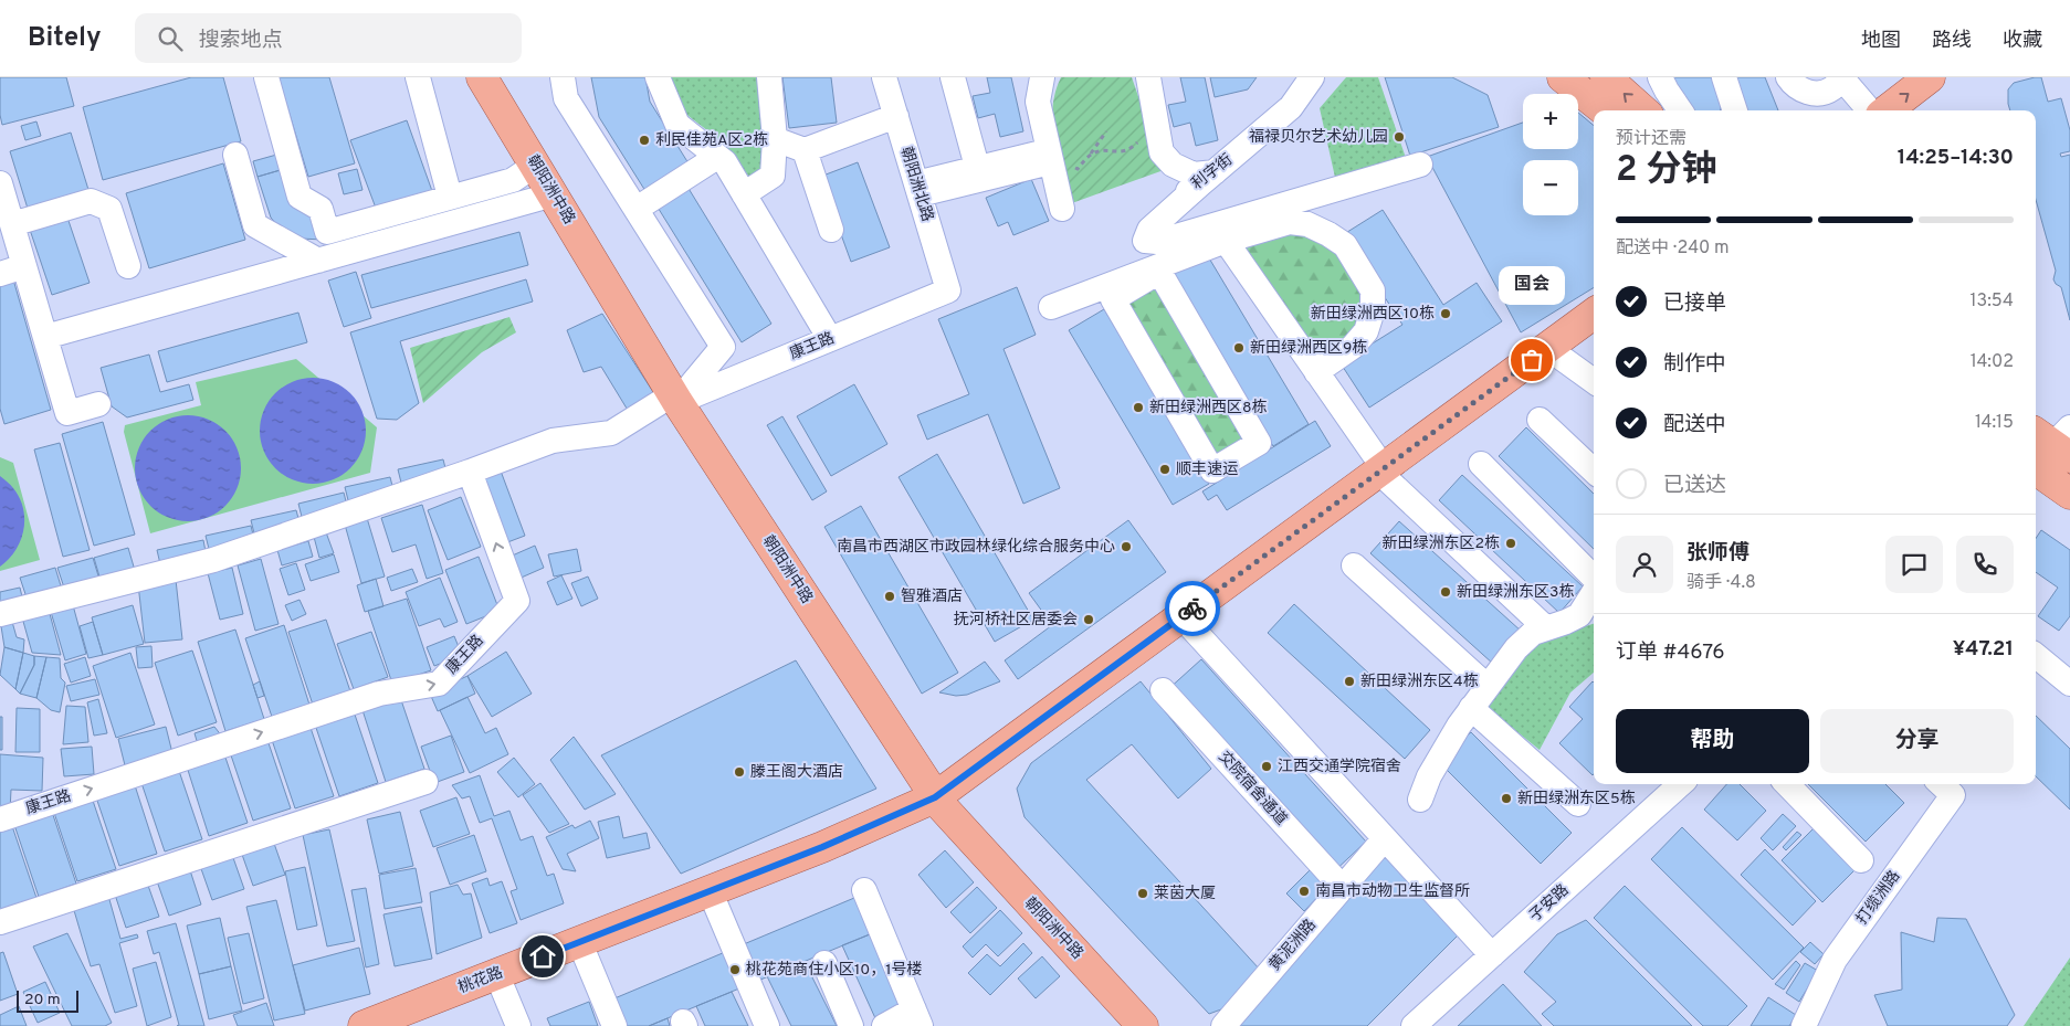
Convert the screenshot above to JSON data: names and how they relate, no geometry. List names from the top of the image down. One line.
{"streets":{"main road":["朝阳洲中路","桃花路"],"street":["利字街","朝阳洲北路","康王路","交院宿舍通道","打缆洲路","子安路","黄泥洲路"]},"crossings":[["朝阳洲北路","康王路"],["朝阳洲中路","康王路"],["朝阳洲中路","桃花路"],["交院宿舍通道","黄泥洲路"]],"places":["福禄贝尔艺术幼儿园","利民佳苑A区2栋","新田绿洲西区10栋","新田绿洲西区9栋","国会","新田绿洲西区8栋","顺丰速运","新田绿洲东区2栋","南昌市西湖区市政园林绿化综合服务中心","新田绿洲东区3栋","智雅酒店","抚河桥社区居委会","新田绿洲东区4栋","江西交通学院宿舍","滕王阁大酒店","新田绿洲东区5栋","南昌市动物卫生监督所","莱茵大厦","桃花苑商住小区10，1号楼"],"scale_bar":"20 m","page":{"header":"Bitely","search":"搜索地点","nav":["地图","路线","收藏"],"map_buttons":["+","−"],"heading":["2 分钟","预计还需","14:25–14:30"],"panel":["张师傅","骑手 · 4.8","订单 #4676","¥47.21"],"bar":"配送中 · 240 m","bubble":"国会","list":[["已接单","13:54"],["制作中","14:02"],["配送中","14:15"],"已送达"],"buttons":["帮助","分享"],"scale":"20 m"}}
